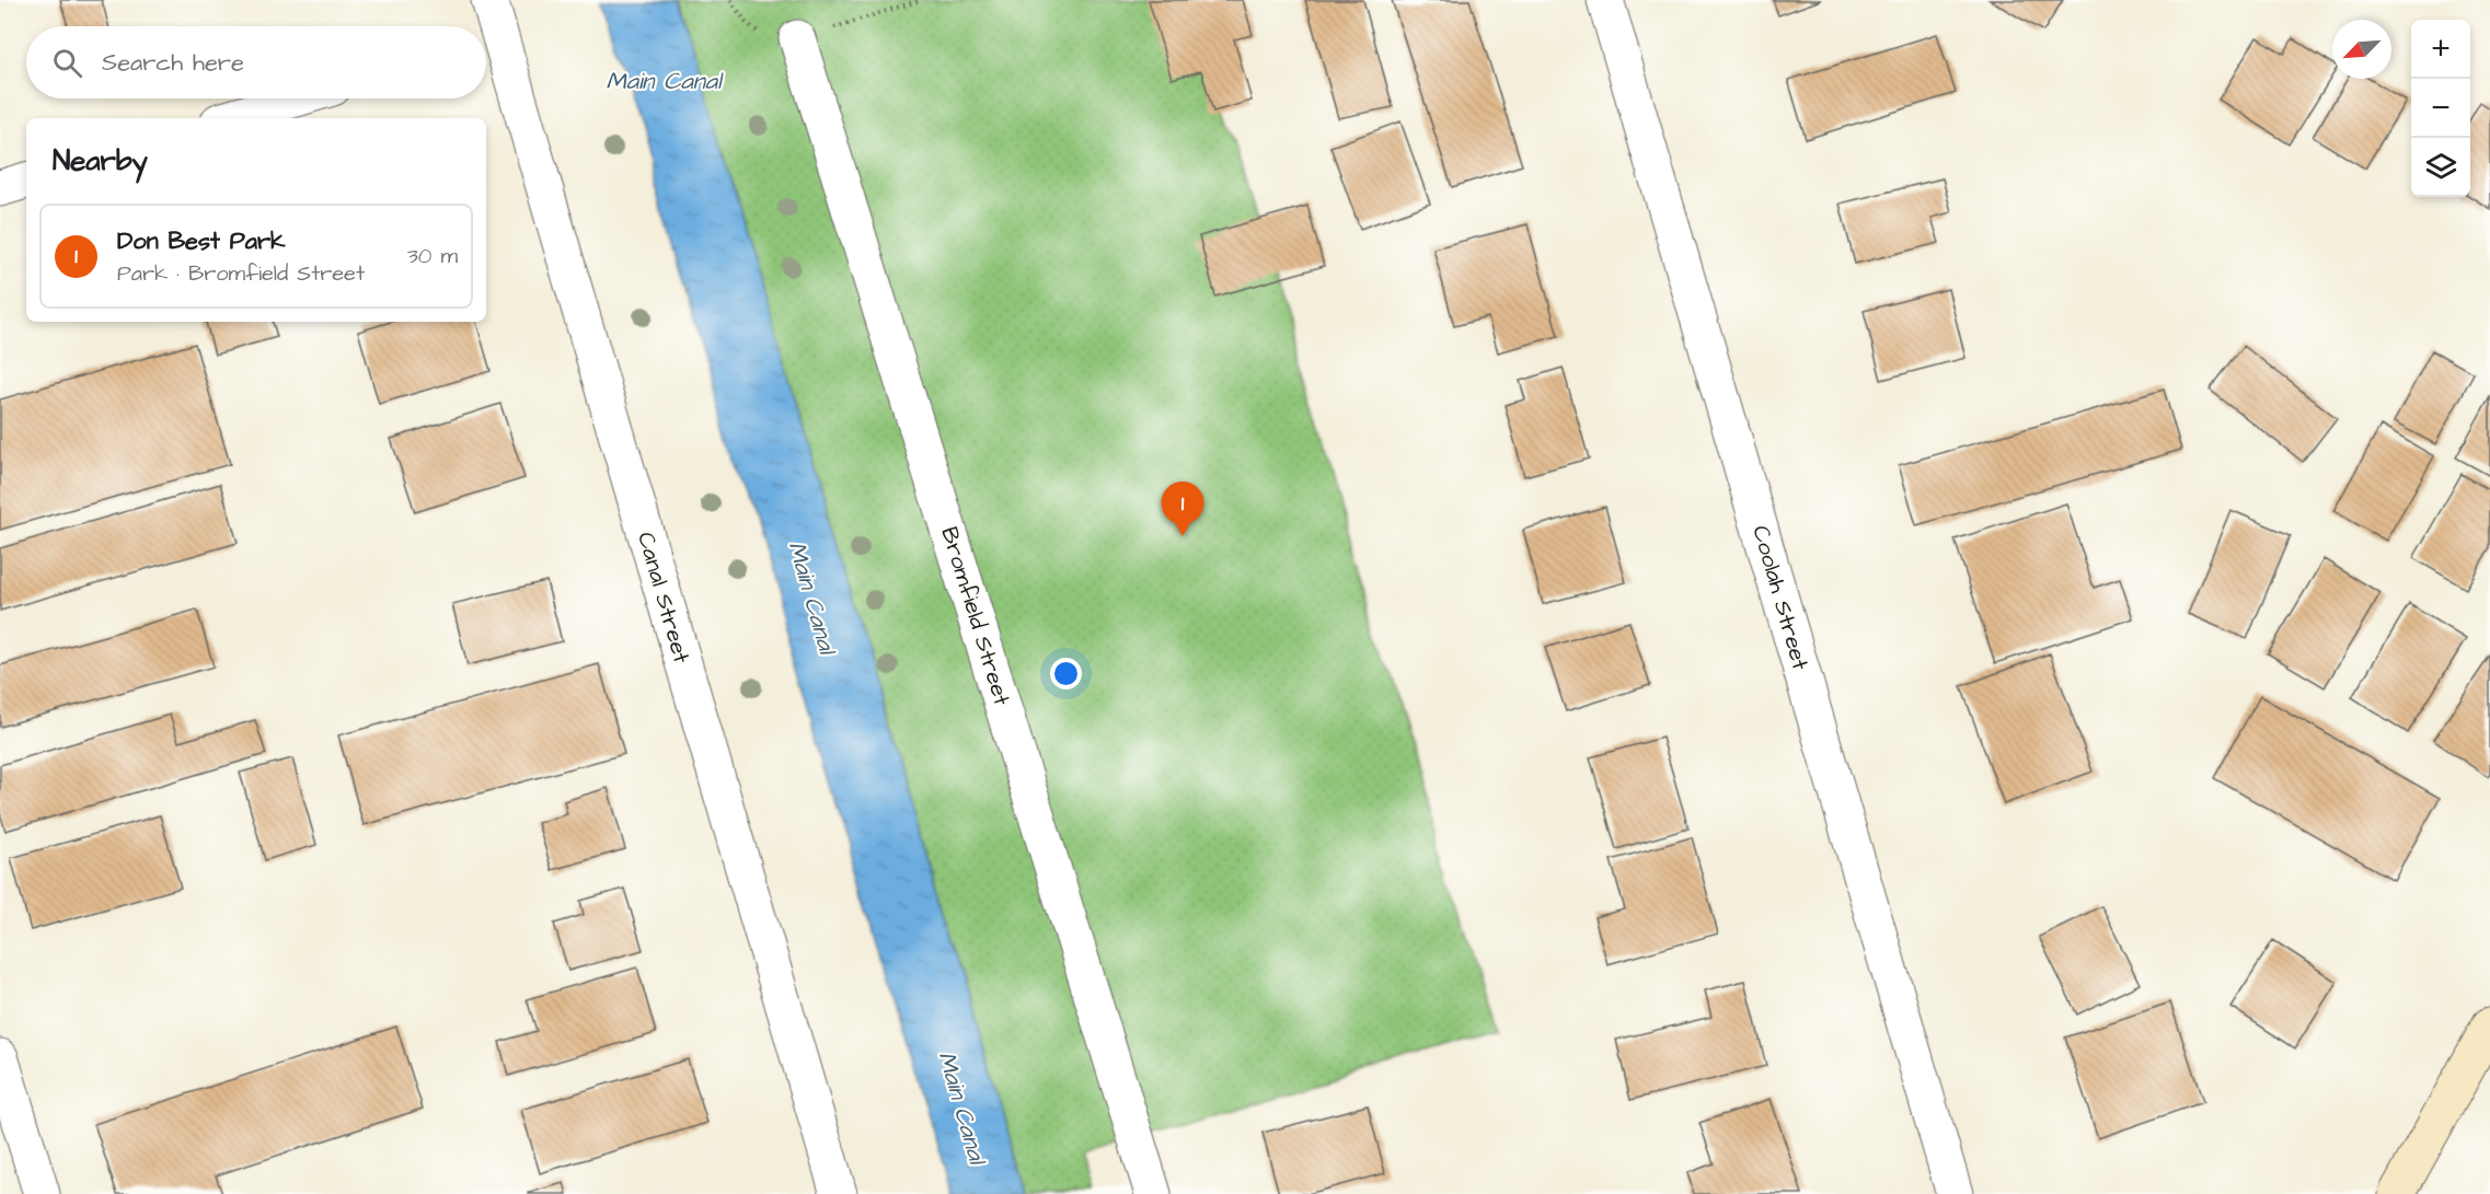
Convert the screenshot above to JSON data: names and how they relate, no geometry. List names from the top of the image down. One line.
{"streets":{"street":["Canal Street","Coolah Street","Bromfield Street"]},"water":["Main Canal"],"north":"bottom left","page":{"map_buttons":["+","−"],"search":"Search here","heading":"Nearby","list":[{"mark":"1","name":"Don Best Park","note":"Park · Bromfield Street","value":"30 m"}],"pins":"1"}}
